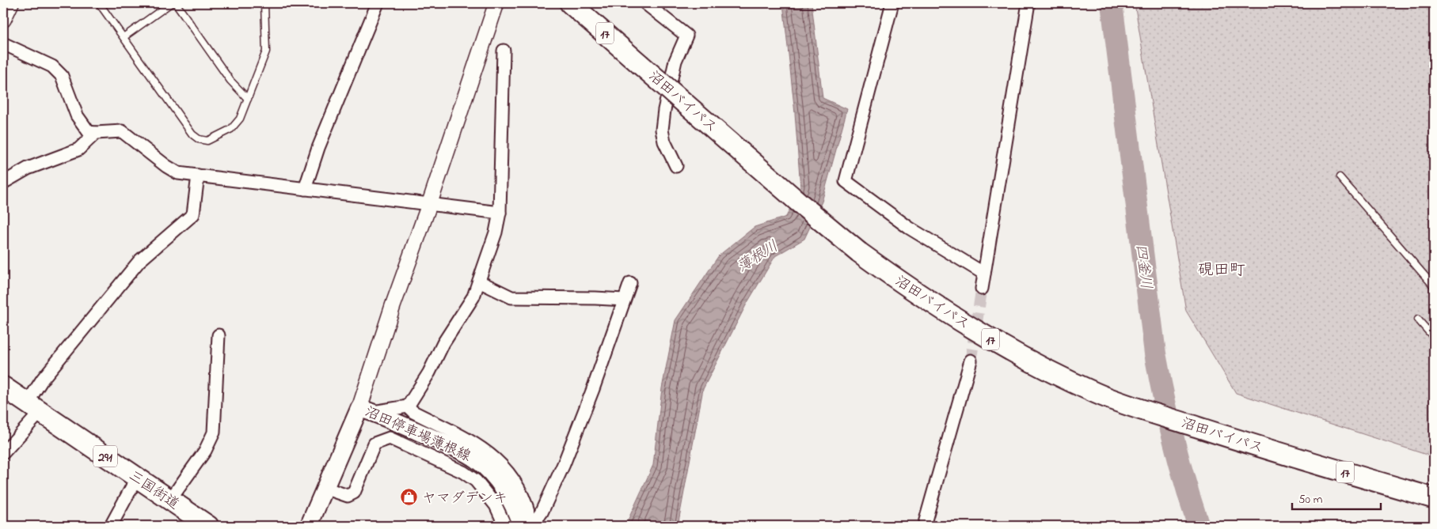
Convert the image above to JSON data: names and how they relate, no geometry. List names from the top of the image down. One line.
{"streets":{"highway":["17","沼田バイパス","291","三国街道"],"main road":["沼田停車場薄根線"]},"districts":["硯田町"],"water":["薄根川","四釜川"],"places":{"shop":["ヤマダデンキ"]},"scale_bar":"50 m"}
